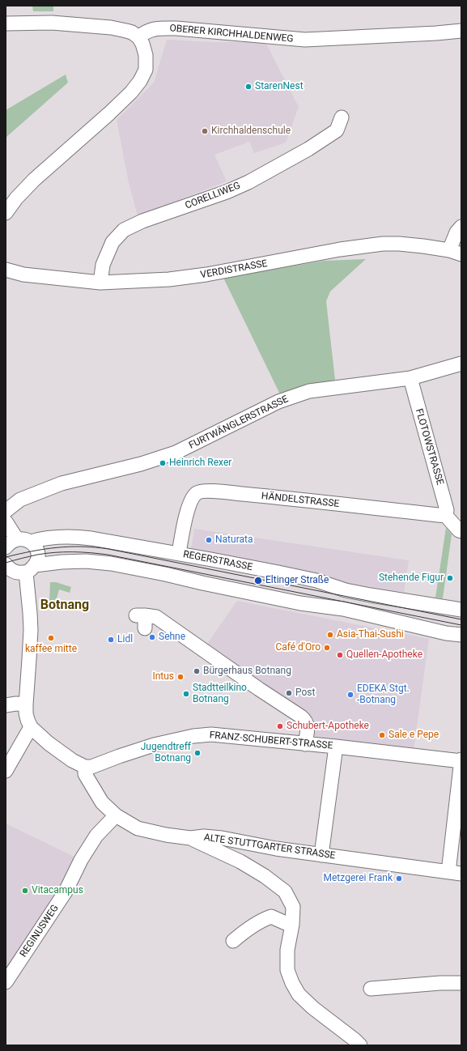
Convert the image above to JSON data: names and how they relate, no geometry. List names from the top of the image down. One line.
{"streets":{"street":["OBERER KIRCHHALDENWEG","CORELLIWEG","VERDISTRASSE","FURTWÄNGLERSTRASSE","FLOTOWSTRASSE","HÄNDELSTRASSE","REGERSTRASSE","FRANZ-SCHUBERT-STRASSE","ALTE STUTTGARTER STRASSE","REGINUSWEG"]},"crossings":[["CORELLIWEG","VERDISTRASSE"],["FURTWÄNGLERSTRASSE","FLOTOWSTRASSE"],["FLOTOWSTRASSE","HÄNDELSTRASSE"],["HÄNDELSTRASSE","REGERSTRASSE"],["FRANZ-SCHUBERT-STRASSE","ALTE STUTTGARTER STRASSE"],["ALTE STUTTGARTER STRASSE","REGINUSWEG"]],"districts":["Botnang"],"places":["StarenNest","Kirchhaldenschule","Heinrich Rexer","Naturata","Stehende Figur","Eltinger Straße","Asia-Thai-Sushi","Sehne","kaffee mitte","Lidl","Café d'Oro","Quellen-Apotheke","Bürgerhaus Botnang","Intus","Post","Stadtteilkino Botnang","EDEKA Stgt. -Botnang","Schubert-Apotheke","Sale e Pepe","Jugendtreff Botnang","Metzgerei Frank","Vitacampus"]}
